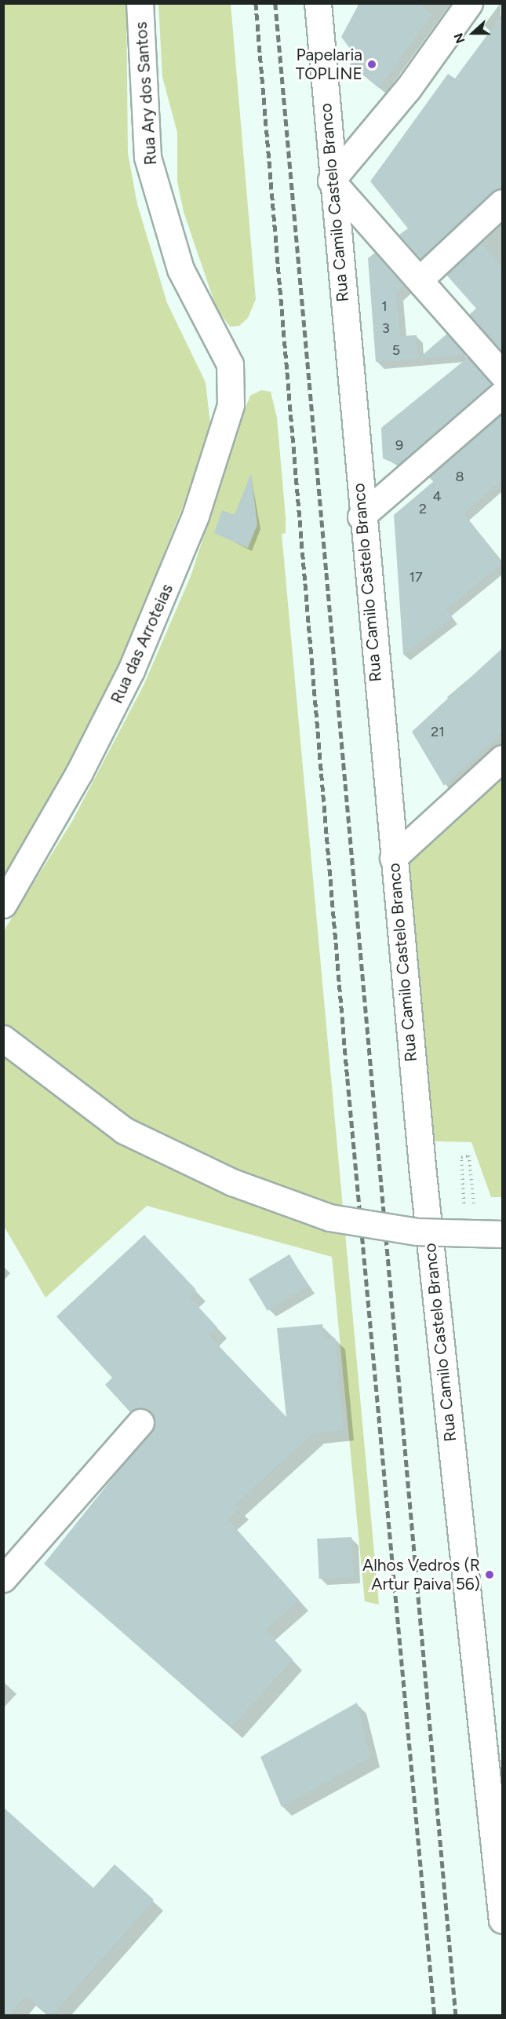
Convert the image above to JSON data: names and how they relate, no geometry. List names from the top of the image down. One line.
{"streets":{"street":["Rua Ary dos Santos","Rua Camilo Castelo Branco","Rua das Arroteias"]},"crossings":[["Rua Ary dos Santos","Rua das Arroteias"]],"places":["Papelaria TOPLINE","Alhos Vedros (R Artur Paiva 56)"],"house_numbers":["1","3","5","9","8","4","2","17","21"],"north":"left"}
